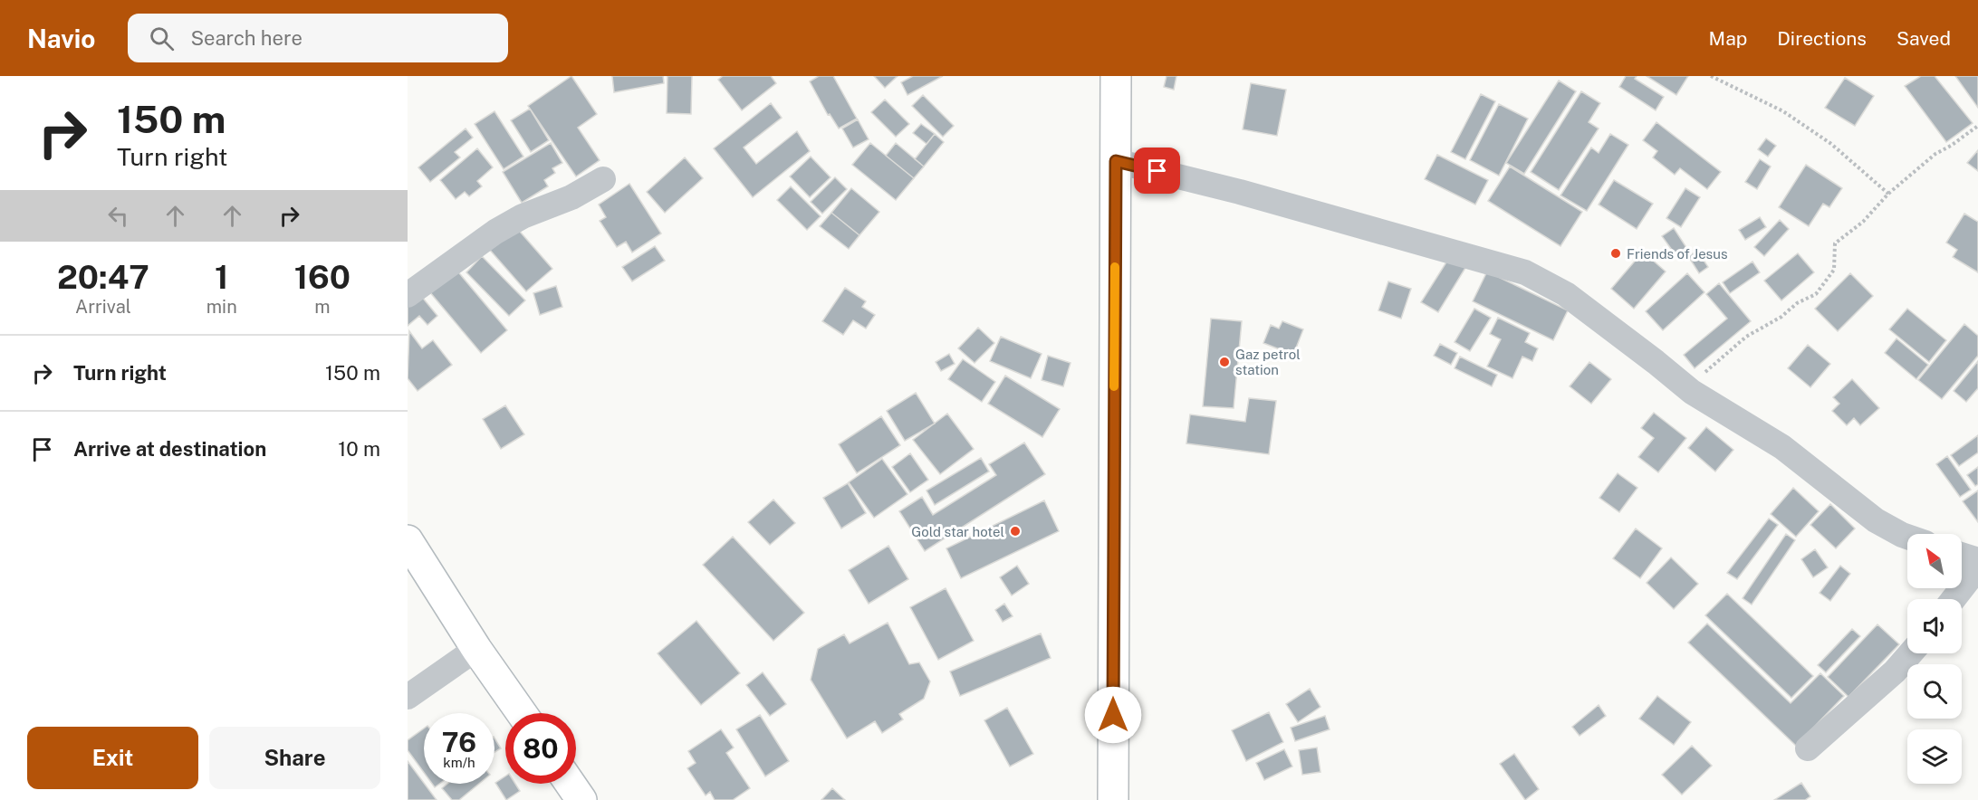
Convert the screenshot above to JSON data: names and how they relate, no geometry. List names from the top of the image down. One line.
{"places":["Friends of Jesus","Gaz petrol station","Gold star hotel"],"north":"top left","page":{"header":"Navio","search":"Search here","nav":["Map","Directions","Saved"],"turn":["150 m","Turn right"],"eta":["20:47","Arrival","1","min","160","m"],"list":[{"name":"Turn right","value":"150 m"},{"name":"Arrive at destination","value":"10 m"}],"speed":"76 km/h","limit":"80","buttons":["Exit","Share"]}}
